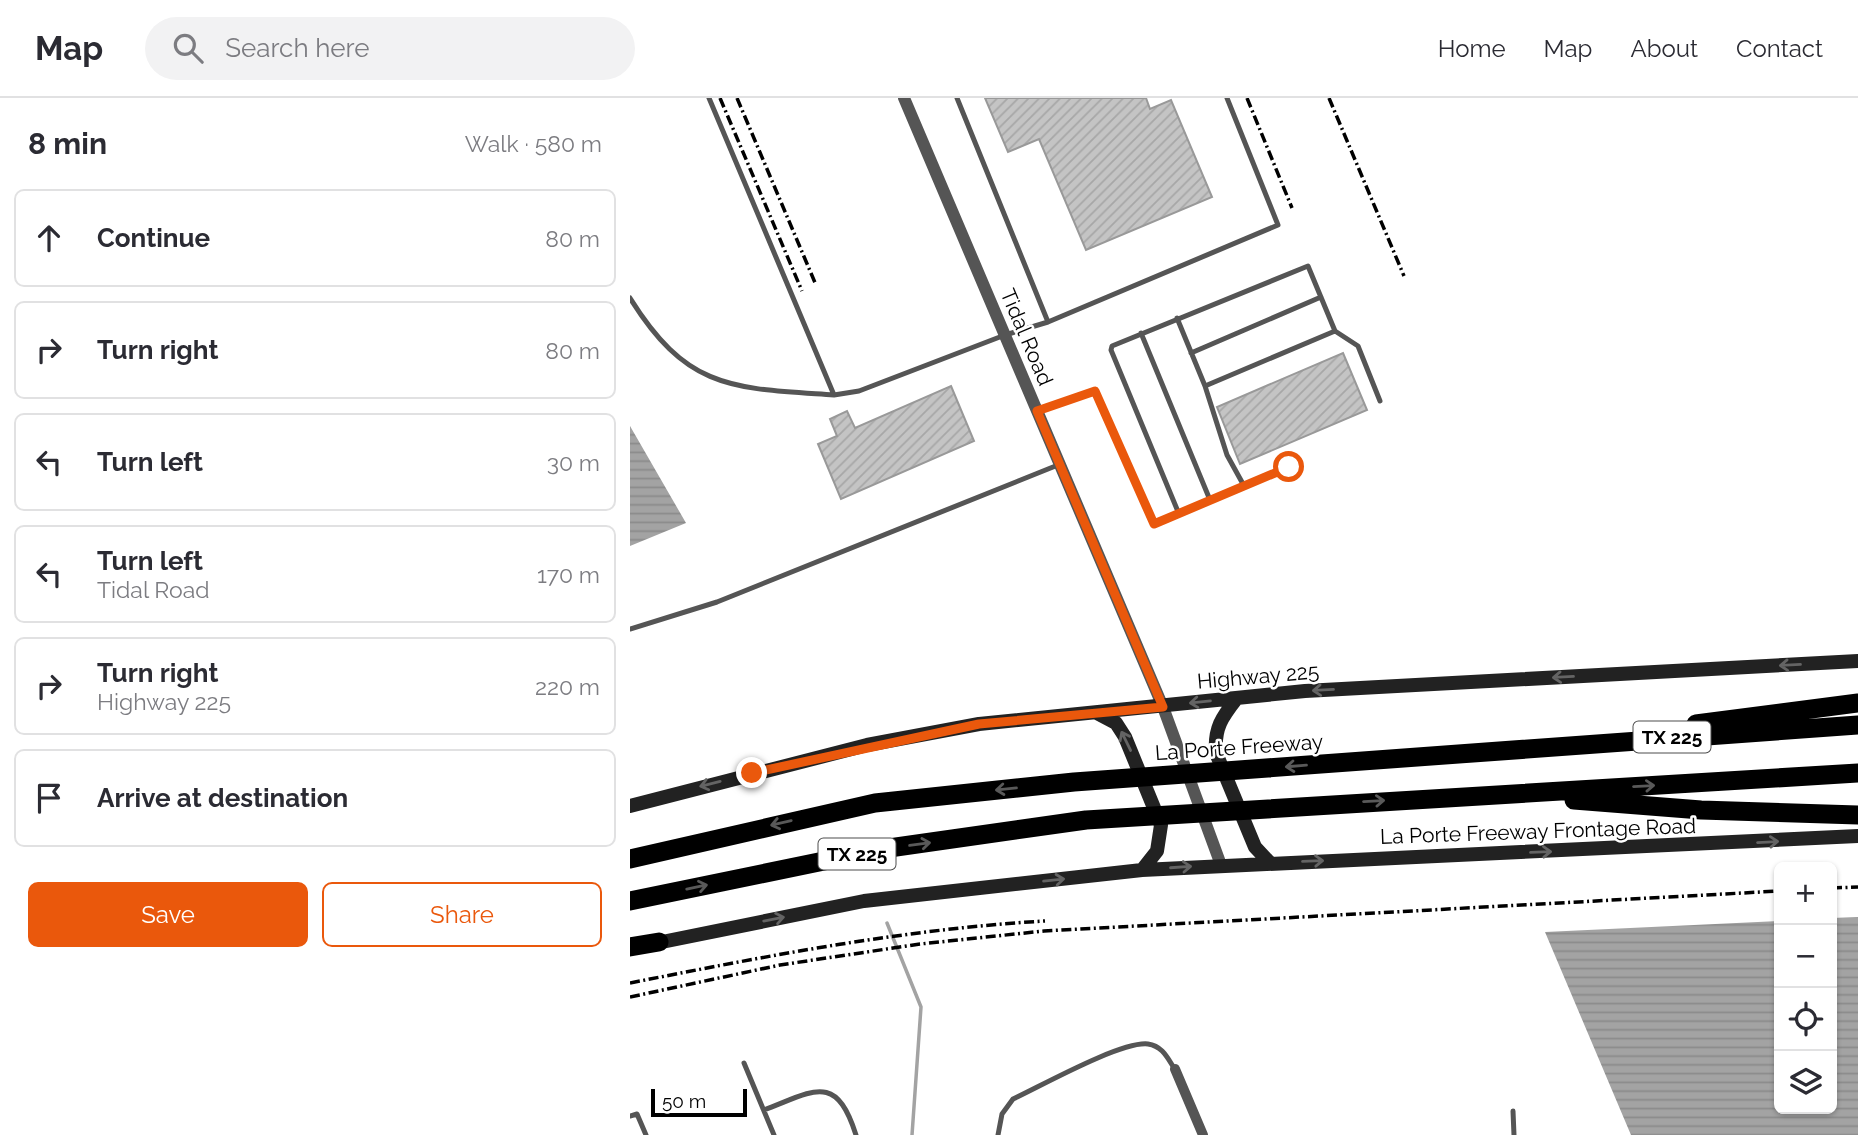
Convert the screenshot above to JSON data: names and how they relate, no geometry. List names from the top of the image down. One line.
{"streets":{"highway":["TX 225","La Porte Freeway"],"main road":["Highway 225","La Porte Freeway Frontage Road"],"street":["Tidal Road"]},"crossings":[["Tidal Road","Highway 225"],["Tidal Road","La Porte Freeway Frontage Road"]],"one_way":["Highway 225","La Porte Freeway Frontage Road"],"scale_bar":"50 m","page":{"header":"Map","search":"Search here","nav":["Home","Map","About","Contact"],"heading":["8 min","Walk · 580 m"],"list":[["Continue","80 m"],["Turn right","80 m"],["Turn left","30 m"],["Turn left","Tidal Road","170 m"],["Turn right","Highway 225","220 m"],"Arrive at destination"],"buttons":["Save","Share"],"map_buttons":["+","−"],"scale":"50 m"}}
